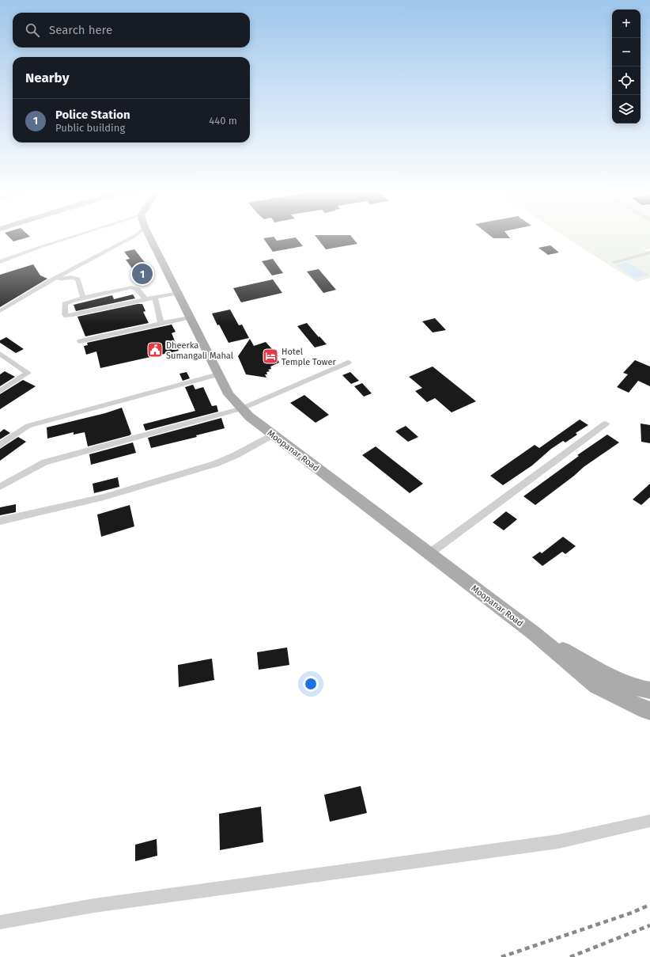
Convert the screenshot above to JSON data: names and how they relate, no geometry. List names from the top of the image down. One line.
{"streets":{"main road":["Moopanar Road"]},"places":{"public building":["Dheerka Sumangali Mahal"],"hotel":["Hotel Temple Tower"]},"page":{"map_buttons":["+","−"],"search":"Search here","heading":"Nearby","list":[{"mark":"1","name":"Police Station","note":"Public building","value":"440 m"}],"pins":"1"}}
